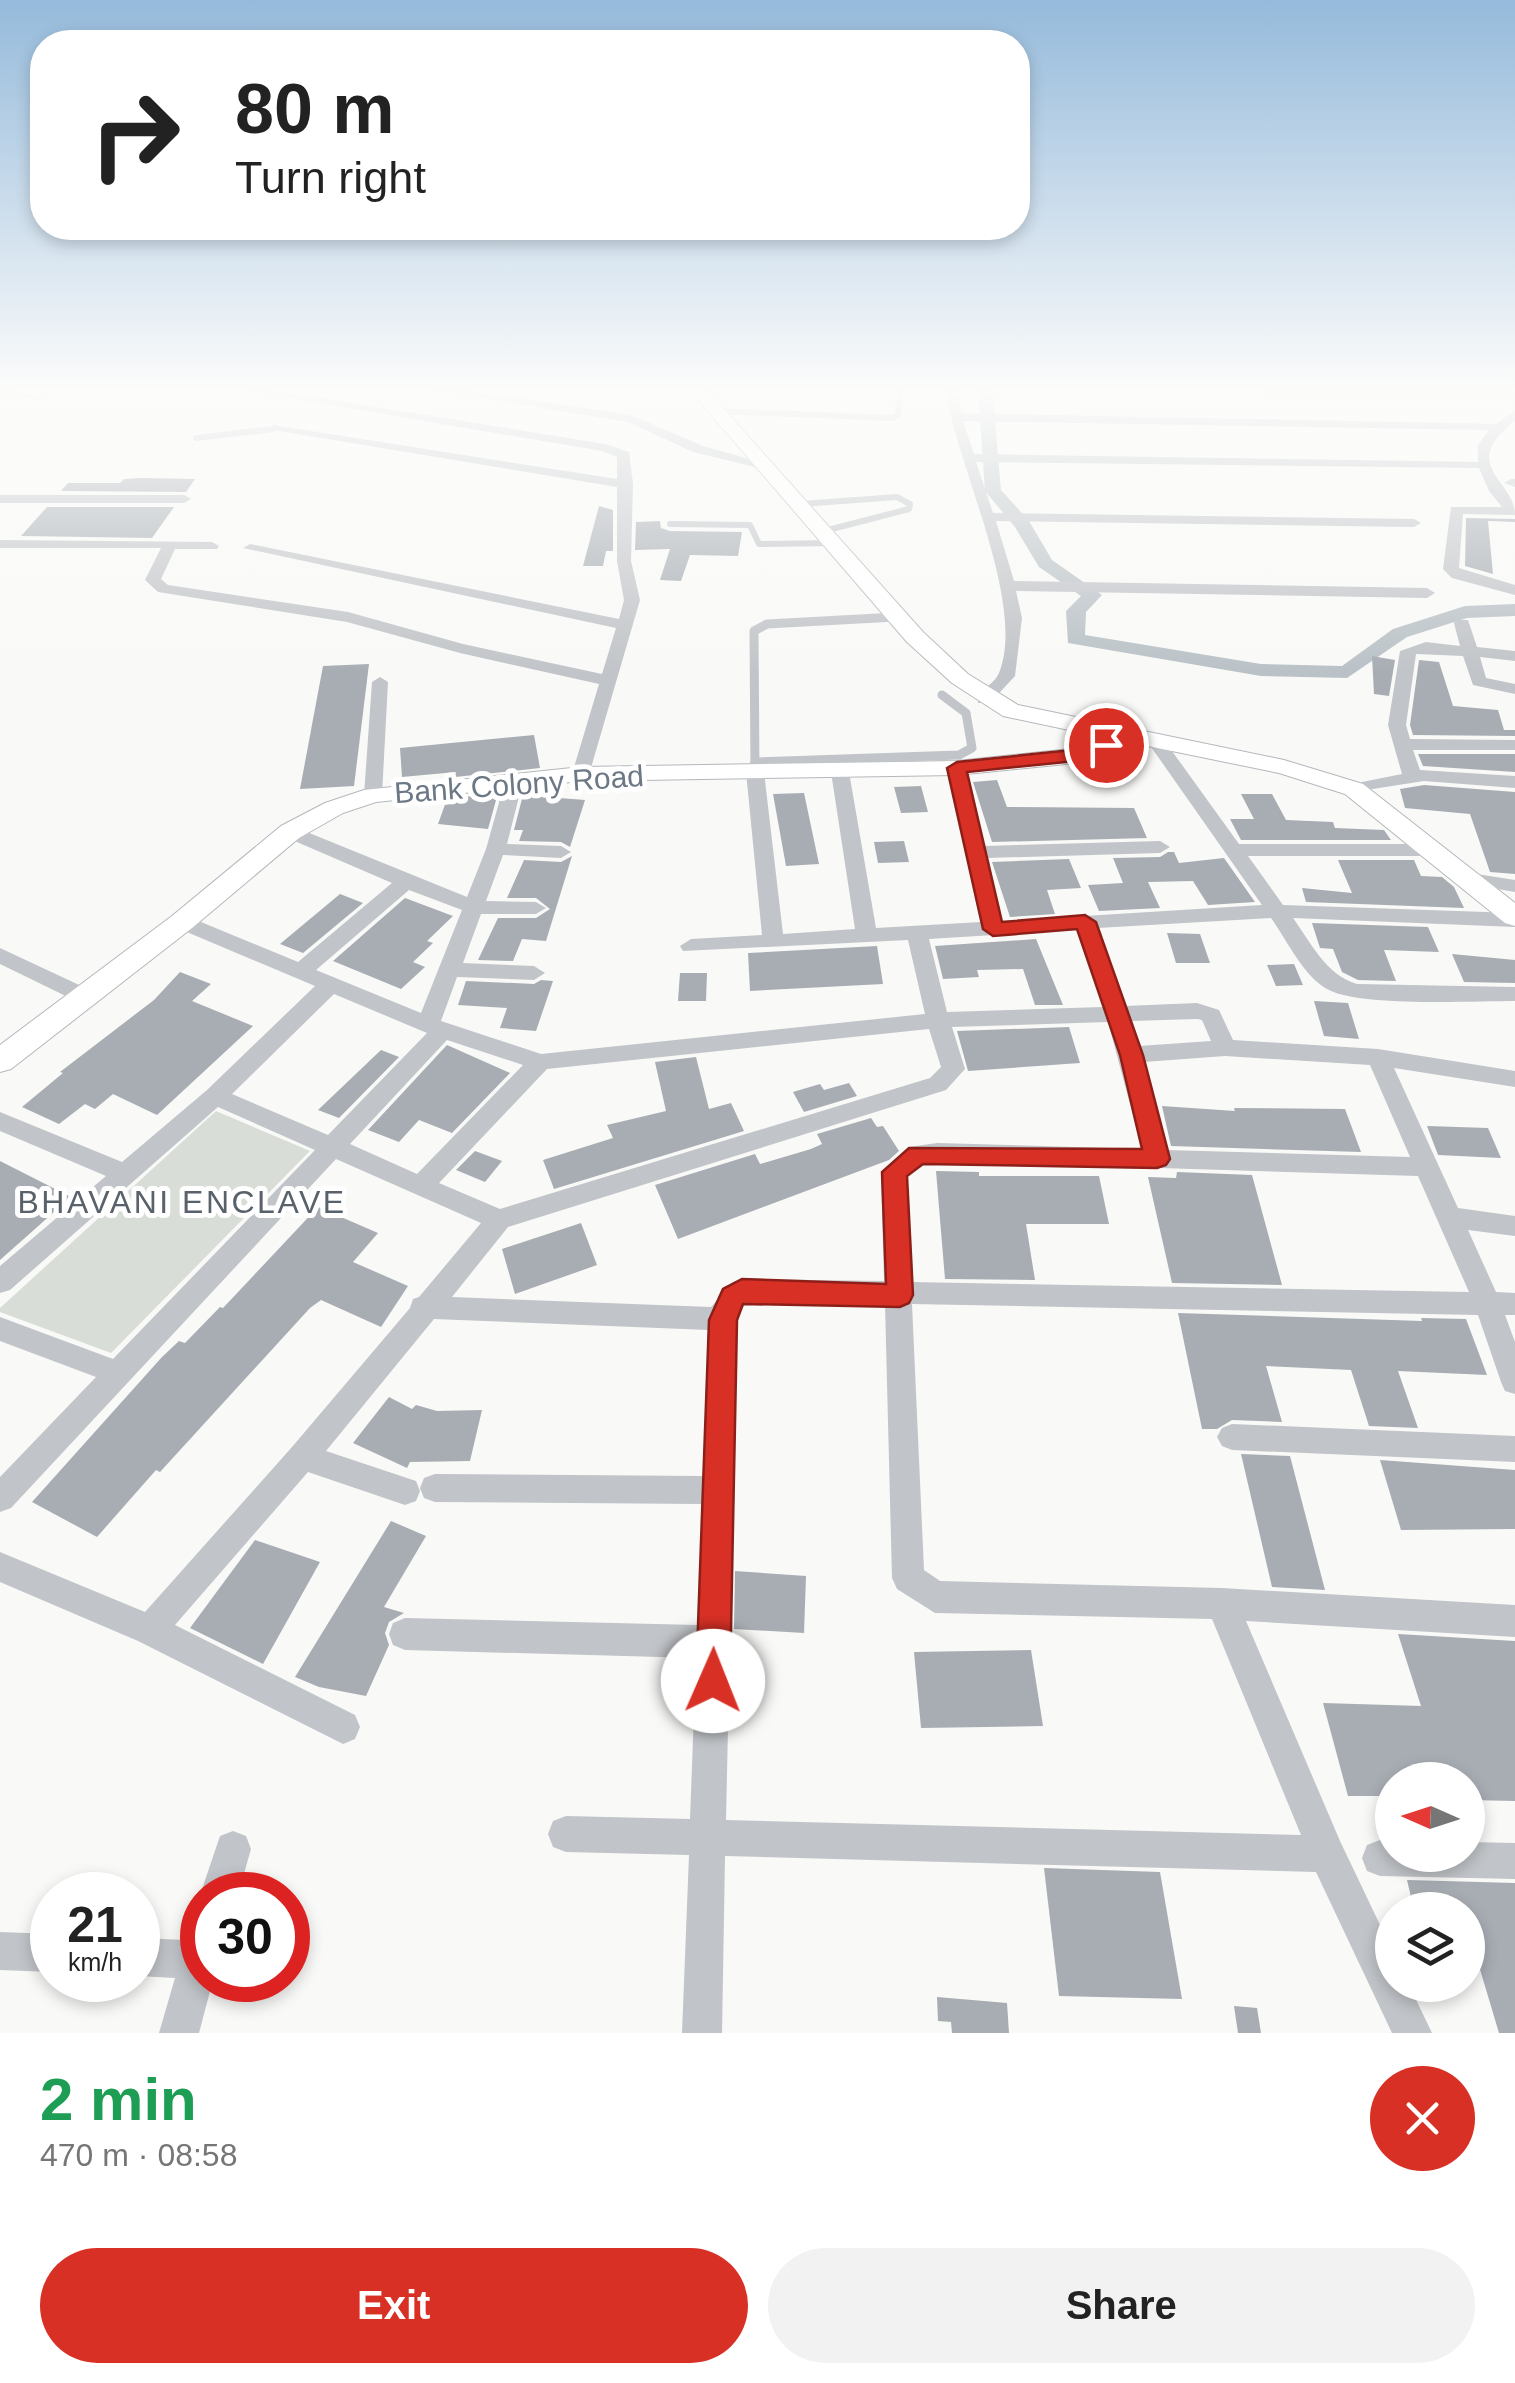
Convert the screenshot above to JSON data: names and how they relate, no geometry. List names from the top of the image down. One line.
{"streets":{"street":["Bank Colony Road"]},"districts":["BHAVANI ENCLAVE"],"north":"left","page":{"turn":["80 m","Turn right"],"speed":"21 km/h","limit":"30","heading":["2 min","470 m · 08:58"],"buttons":["Exit","Share"]}}
